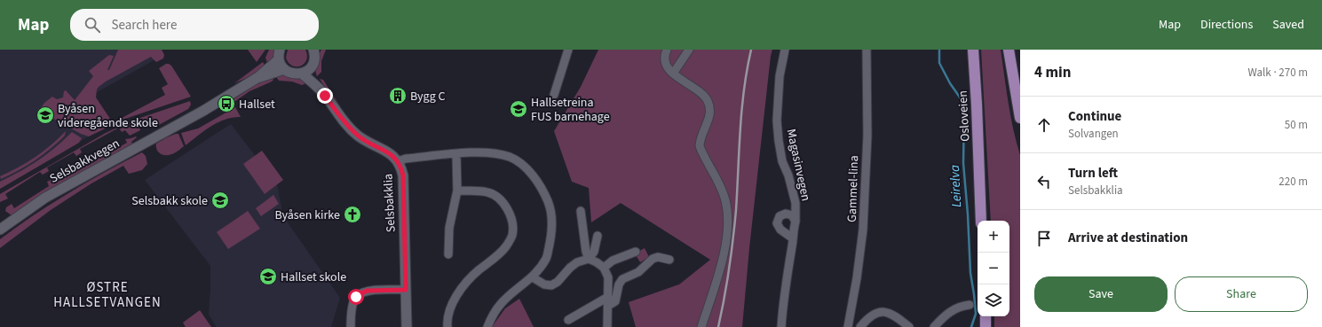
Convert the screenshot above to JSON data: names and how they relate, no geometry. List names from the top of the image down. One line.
{"streets":{"highway":["Osloveien"],"street":["Selsbakkvegen","Magasinvegen","Gammel-lina","Selsbakklia"]},"districts":["ØSTRE HALLSETVANGEN"],"water":["Leirelva"],"places":{"building":["Bygg C"],"bus stop":["Hallset"],"school or university":["Hallsetreina FUS barnehage","Byåsen videregående skole","Selsbakk skole","Hallset skole"],"church":["Byåsen kirke"]},"page":{"header":"Map","search":"Search here","nav":["Map","Directions","Saved"],"heading":["4 min","Walk · 270 m"],"list":[["Continue","Solvangen","50 m"],["Turn left","Selsbakklia","220 m"],"Arrive at destination"],"map_buttons":["+","−"],"buttons":["Save","Share"]}}
